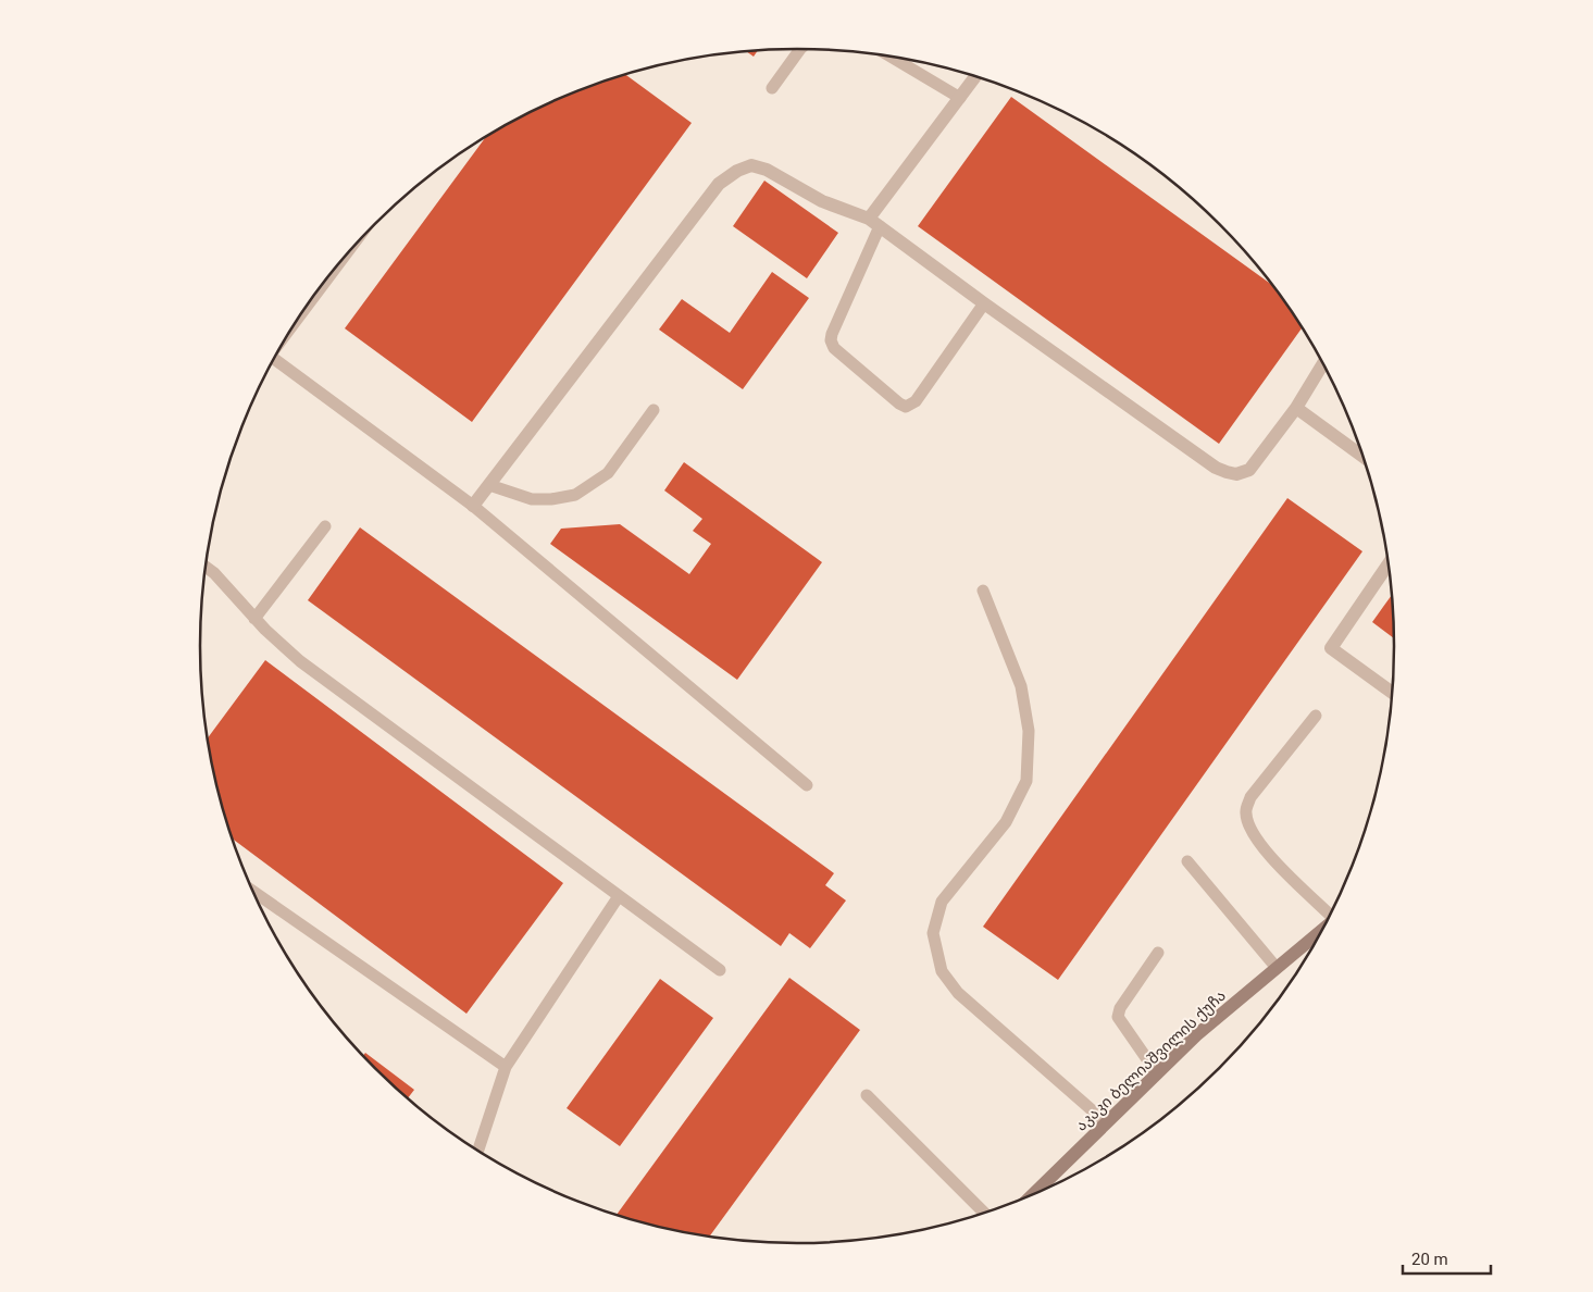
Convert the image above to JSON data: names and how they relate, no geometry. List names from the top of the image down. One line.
{"streets":{"main road":["აკაკი ბელიაშვილის ქუჩა"]},"scale_bar":"20 m"}
